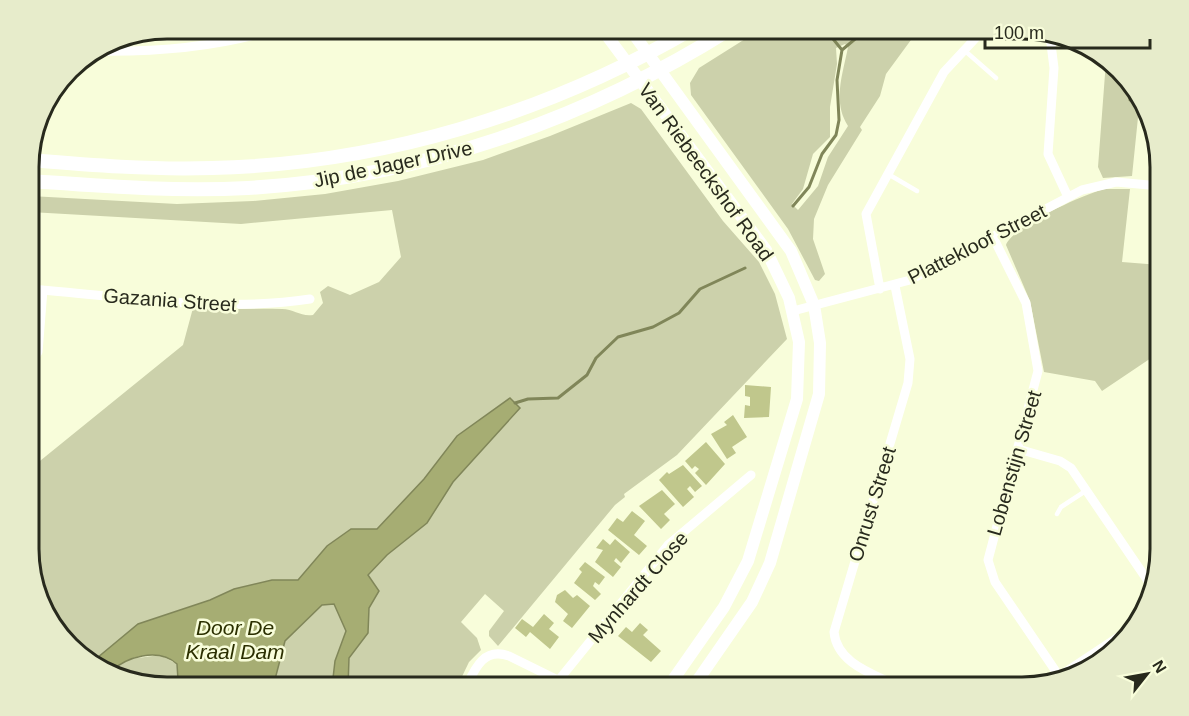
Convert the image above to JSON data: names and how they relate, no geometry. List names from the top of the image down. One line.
{"streets":{"main road":["Jip de Jager Drive"],"street":["Van Riebeeckshof Road","Plattekloof Street","Gazania Street","Lobenstijn Street","Onrust Street","Mynhardt Close"]},"crossings":[["Jip de Jager Drive","Van Riebeeckshof Road"],["Van Riebeeckshof Road","Plattekloof Street"],["Plattekloof Street","Lobenstijn Street"],["Plattekloof Street","Onrust Street"]],"water":["Door De Kraal Dam"],"scale_bar":"100 m","north":"top right"}
